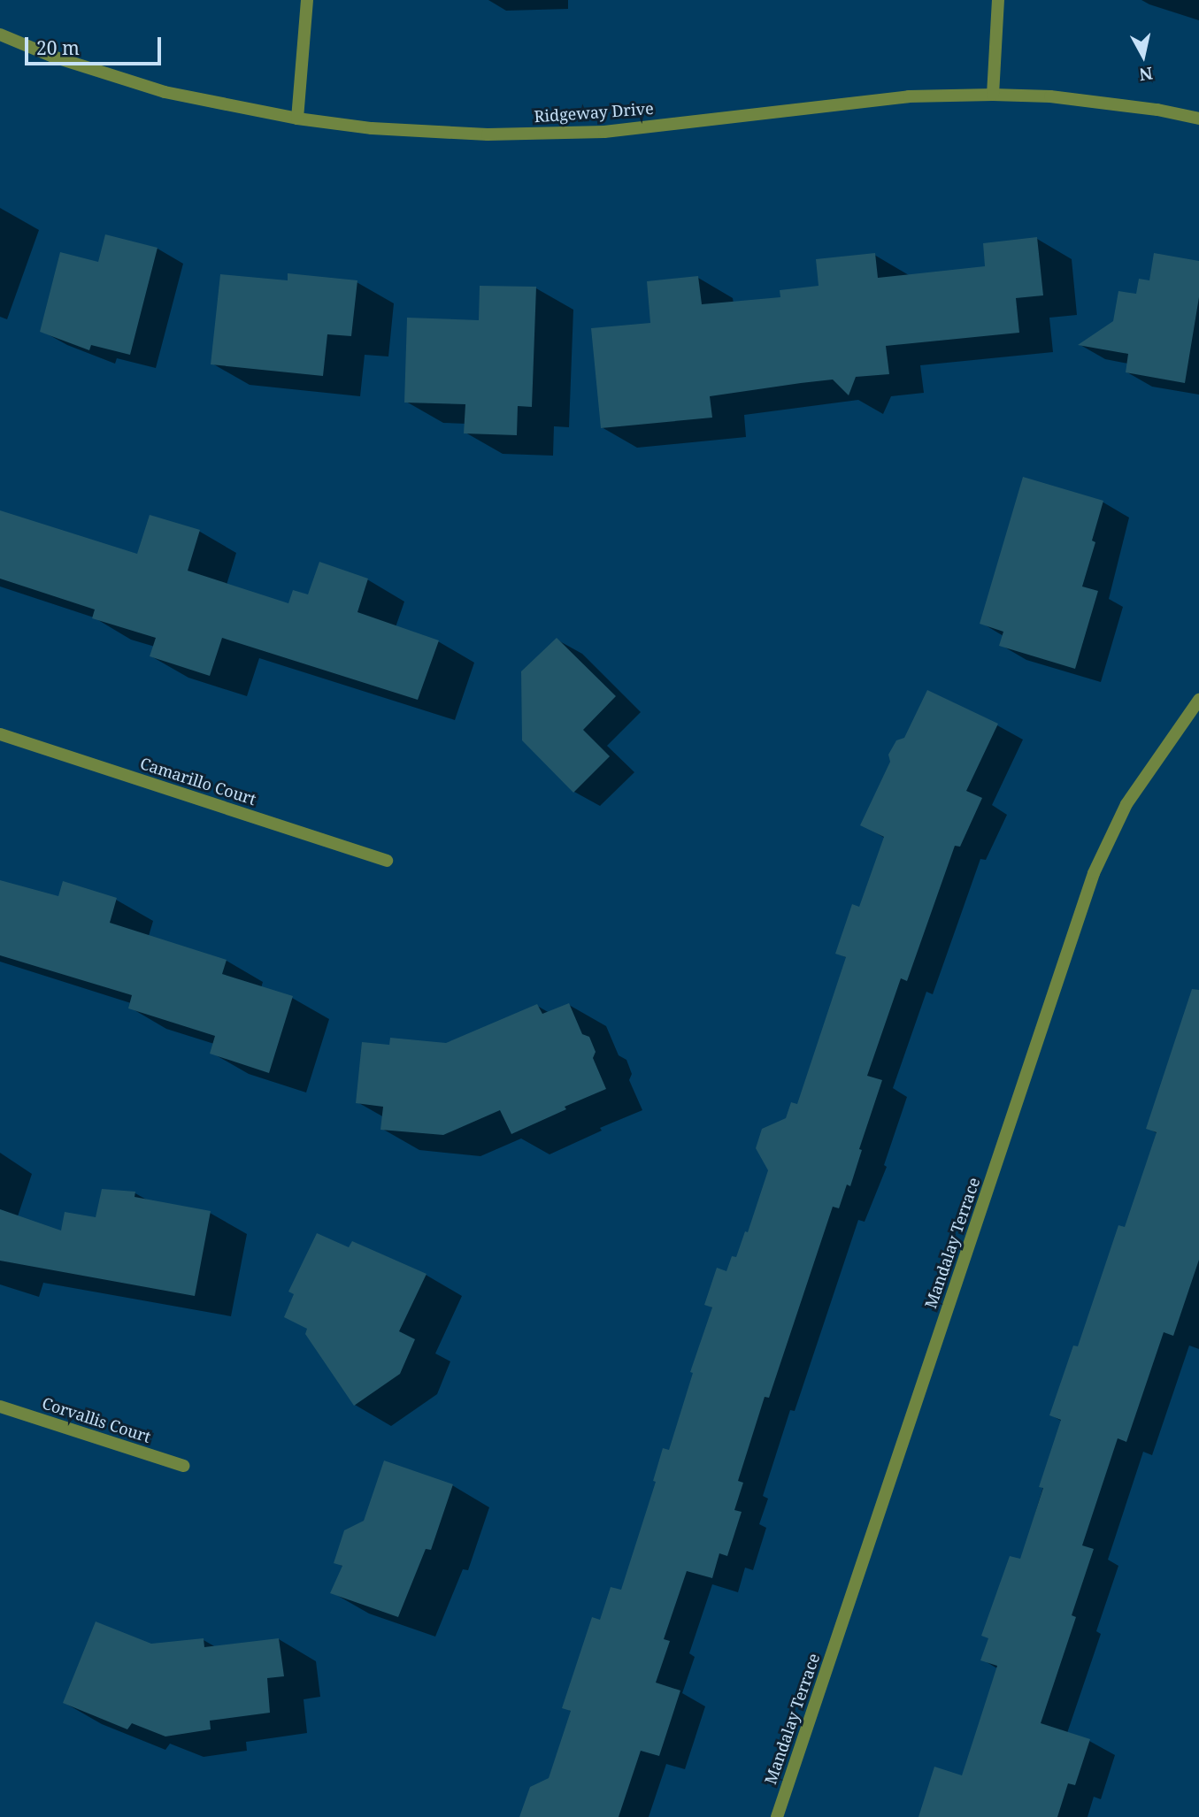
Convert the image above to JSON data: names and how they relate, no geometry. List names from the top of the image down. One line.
{"streets":{"street":["Ridgeway Drive","Camarillo Court","Mandalay Terrace","Corvallis Court"]},"scale_bar":"20 m","north":"bottom"}
